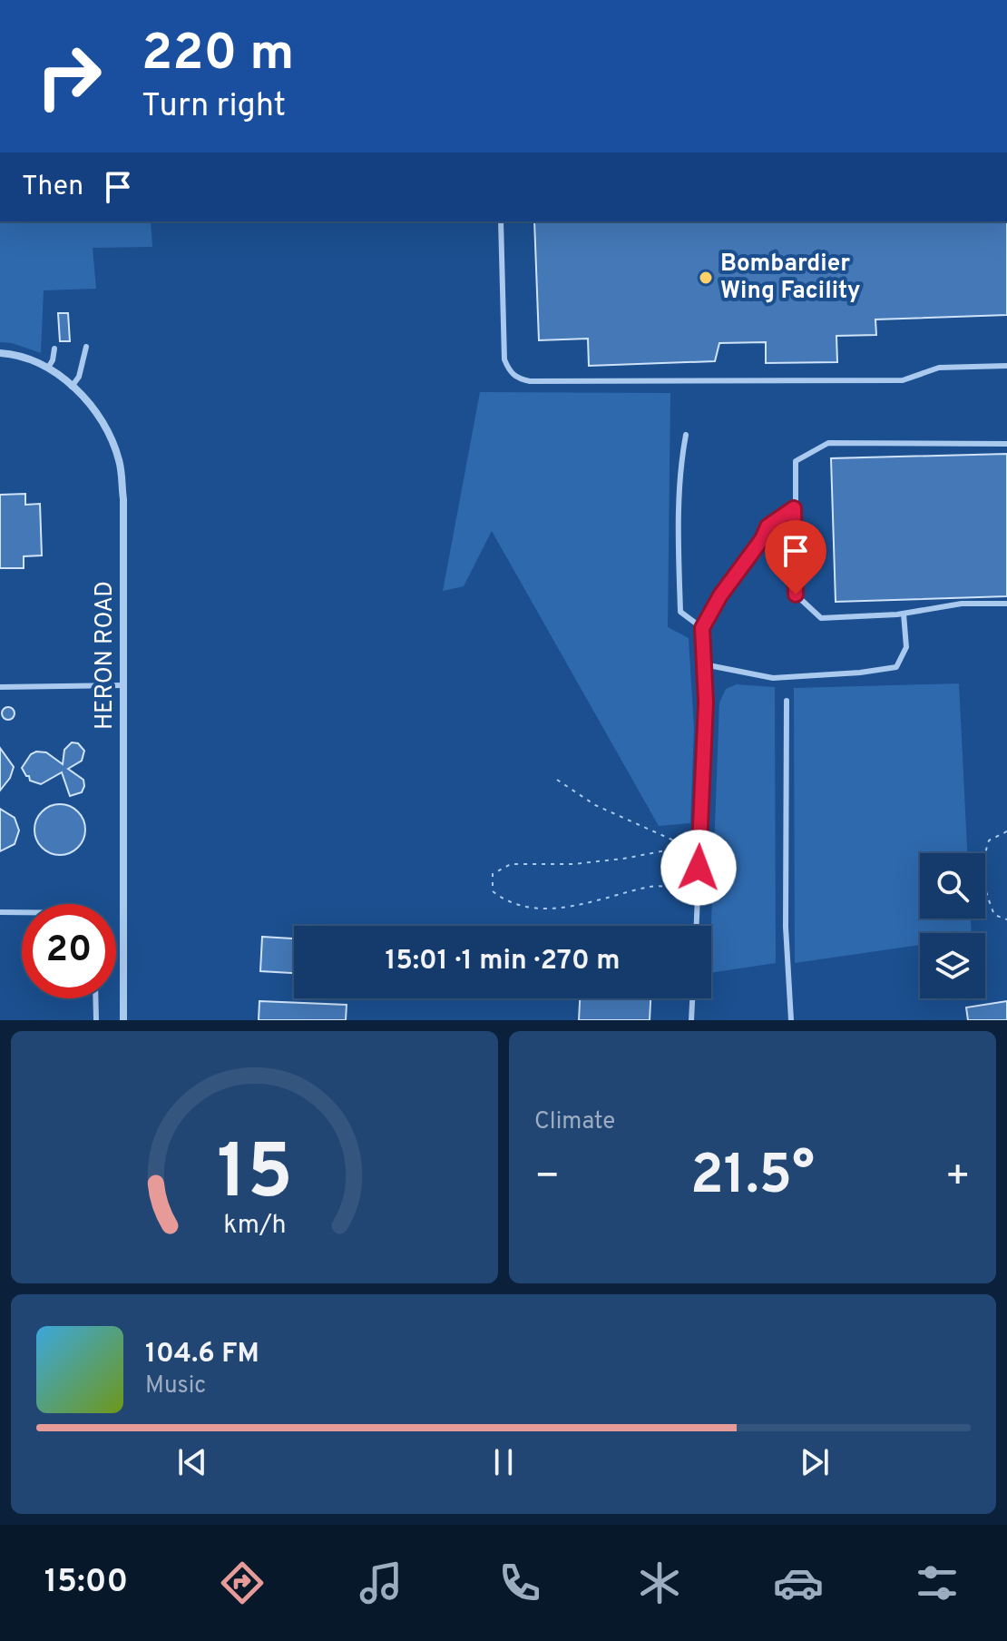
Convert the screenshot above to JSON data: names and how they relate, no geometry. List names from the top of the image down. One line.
{"streets":{"street":["HERON ROAD"]},"places":["Bombardier Wing Facility"],"page":{"turn":["220 m","Turn right"],"then":"Then","limit":"20","trip":"15:01 · 1 min · 270 m","tile":"Climate","heat":["−","21.5°","+"],"song":["104.6 FM","Music"],"tabs":"15:00","gauge":["15","km/h"]}}
